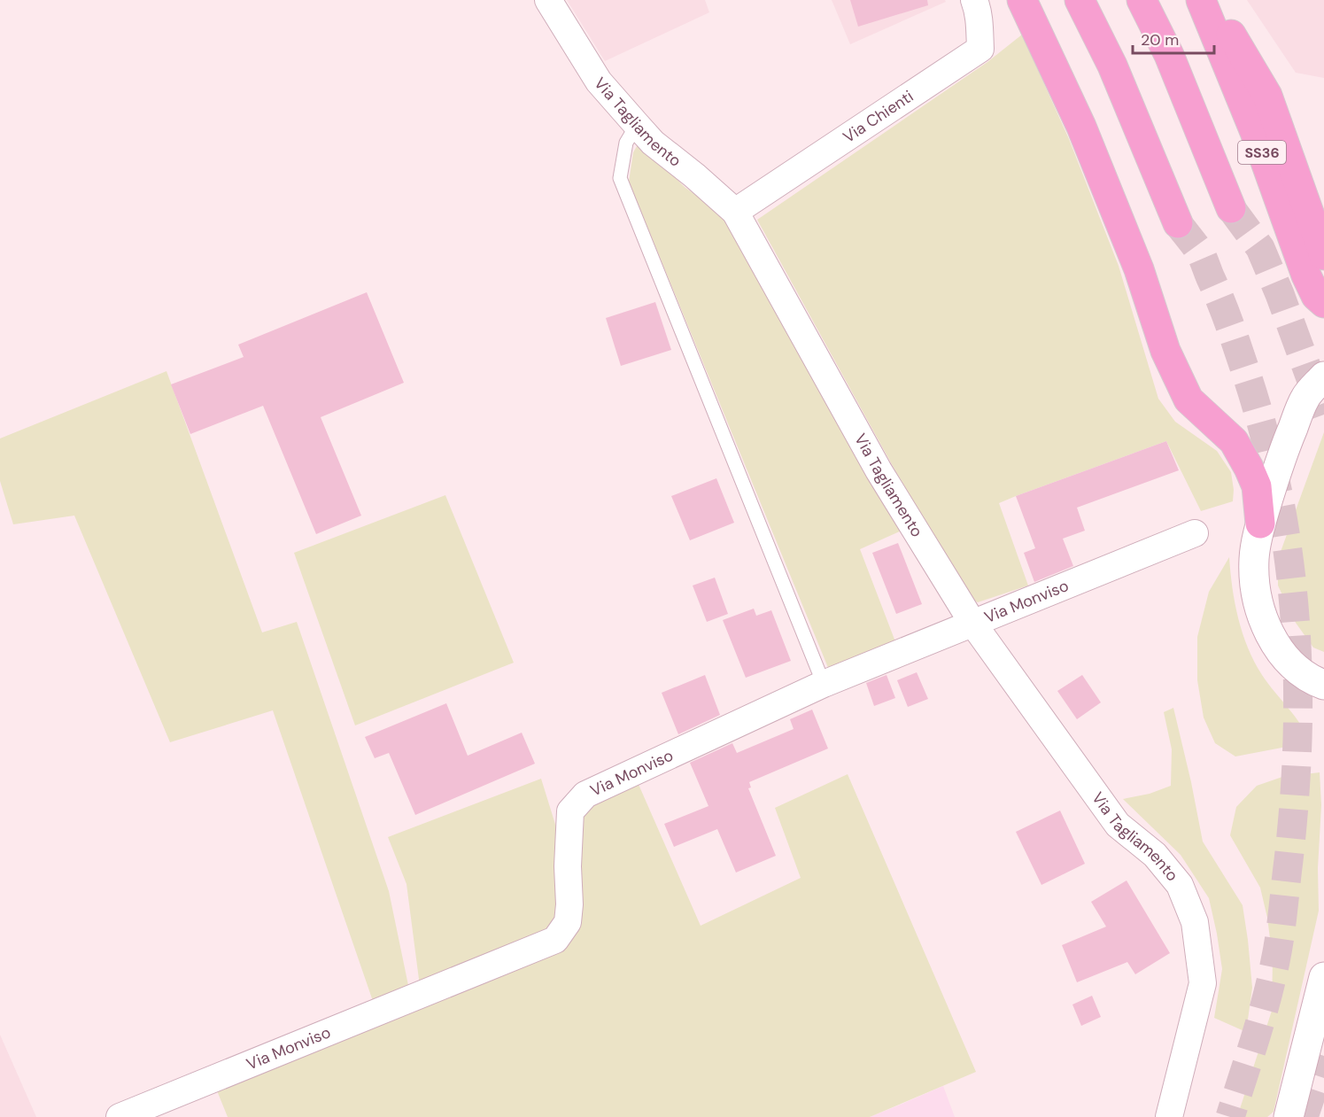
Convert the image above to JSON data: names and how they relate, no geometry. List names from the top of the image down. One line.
{"streets":{"highway":["SS36"],"street":["Via Chienti","Via Tagliamento","Via Monviso"]},"crossings":[["Via Chienti","Via Tagliamento"],["Via Tagliamento","Via Monviso"]],"scale_bar":"20 m"}
